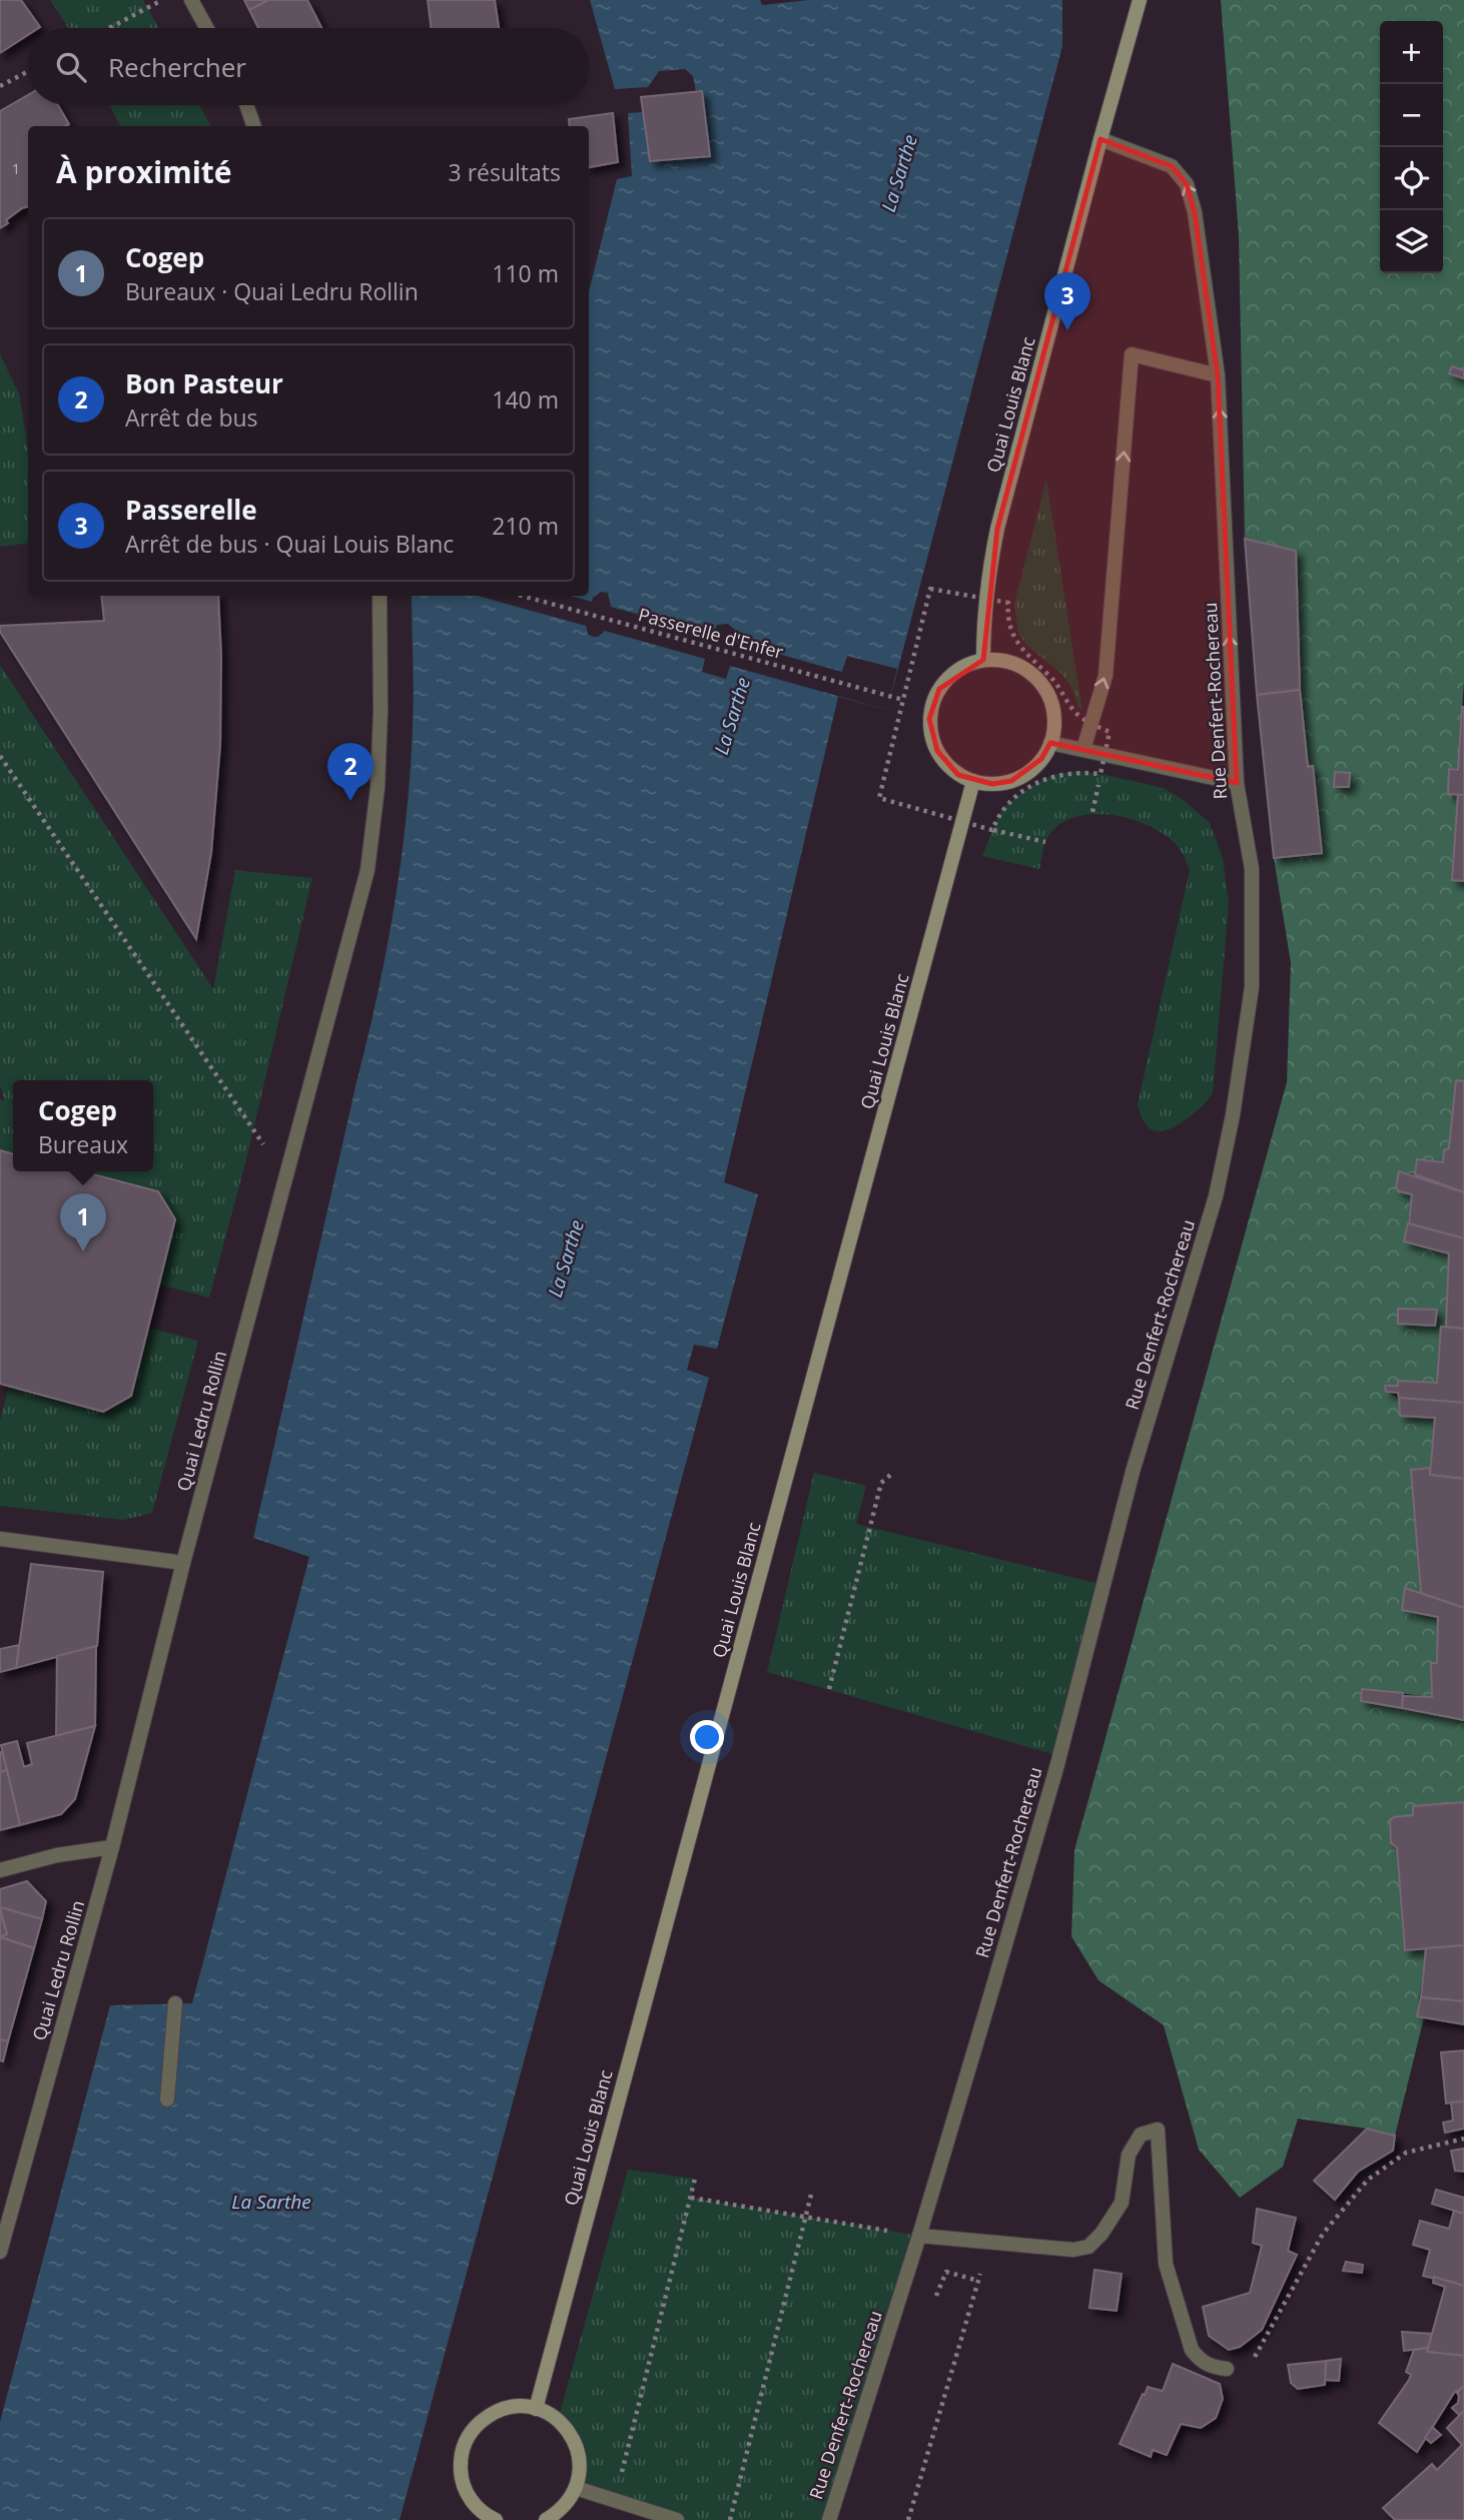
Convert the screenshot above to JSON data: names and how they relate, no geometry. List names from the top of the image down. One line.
{"streets":{"main road":["Quai Louis Blanc"],"street":["Rue Denfert-Rochereau","Quai Ledru Rollin"],"path":["Passerelle d'Enfer"]},"crossings":[["Quai Louis Blanc","Rue Denfert-Rochereau"]],"water":["La Sarthe"],"house_numbers":["1"],"page":{"map_buttons":["+","−"],"search":"Rechercher","heading":["À proximité","3 résultats"],"list":[{"mark":"1","name":"Cogep","note":"Bureaux · Quai Ledru Rollin","value":"110 m"},{"mark":"2","name":"Bon Pasteur","note":"Arrêt de bus","value":"140 m"},{"mark":"3","name":"Passerelle","note":"Arrêt de bus · Quai Louis Blanc","value":"210 m"}],"pins":["3","2","1"],"popup":["Cogep","Bureaux"]}}
